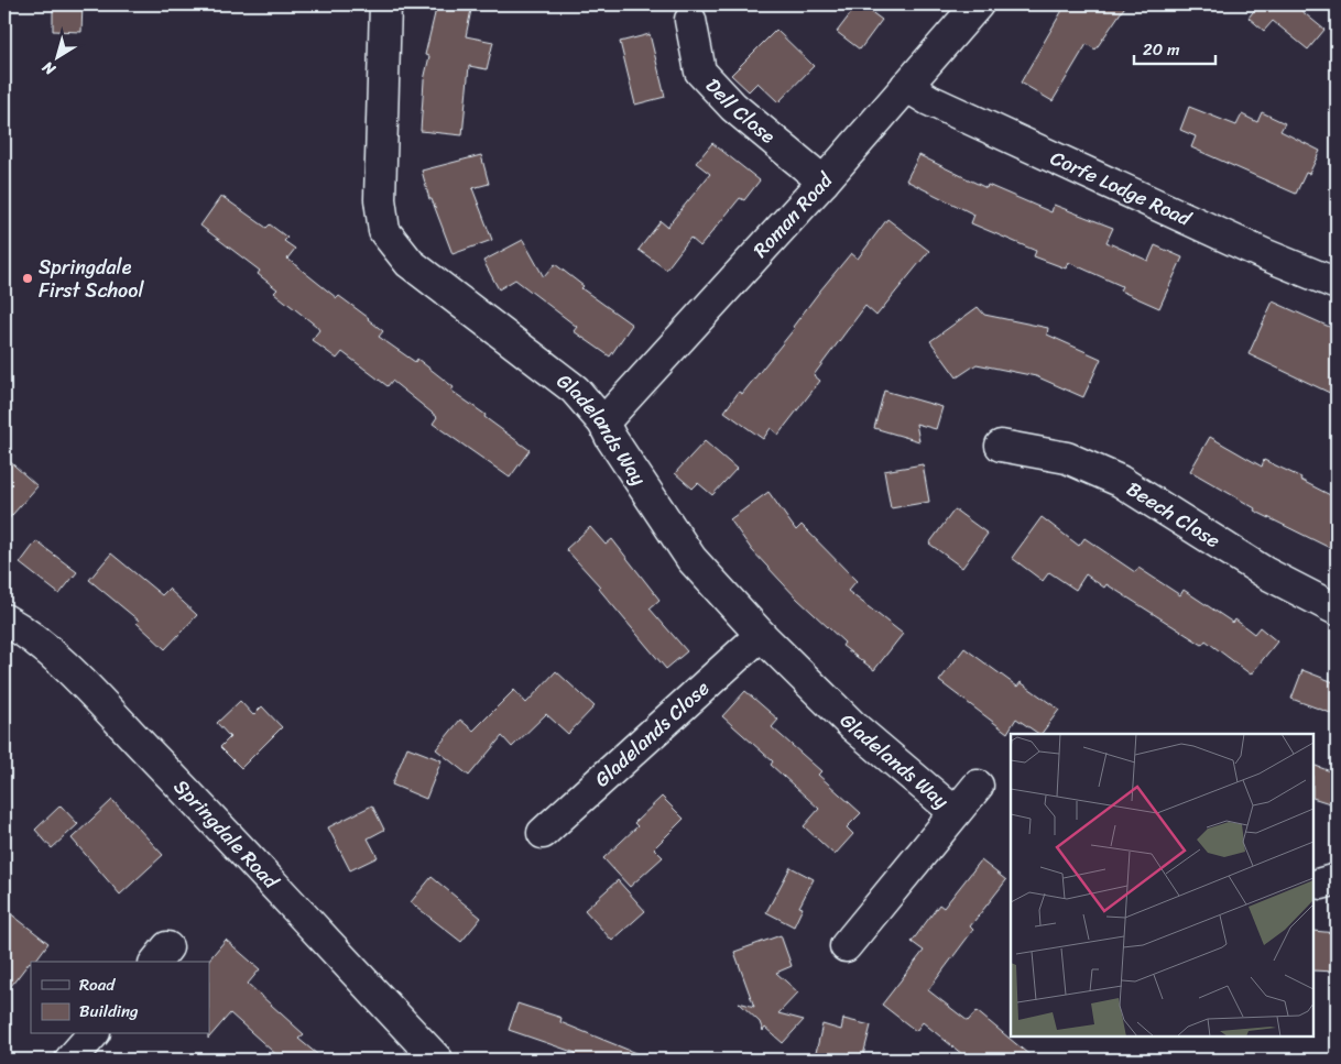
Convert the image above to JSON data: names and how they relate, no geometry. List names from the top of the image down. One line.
{"streets":{"street":["Dell Close","Corfe Lodge Road","Roman Road","Gladelands Way","Beech Close","Gladelands Close","Springdale Road"]},"crossings":[["Dell Close","Roman Road"],["Corfe Lodge Road","Roman Road"],["Roman Road","Gladelands Way"],["Gladelands Way","Gladelands Close"]],"places":["Springdale First School"],"legend":["Road","Building"],"scale_bar":"20 m","north":"bottom left"}
